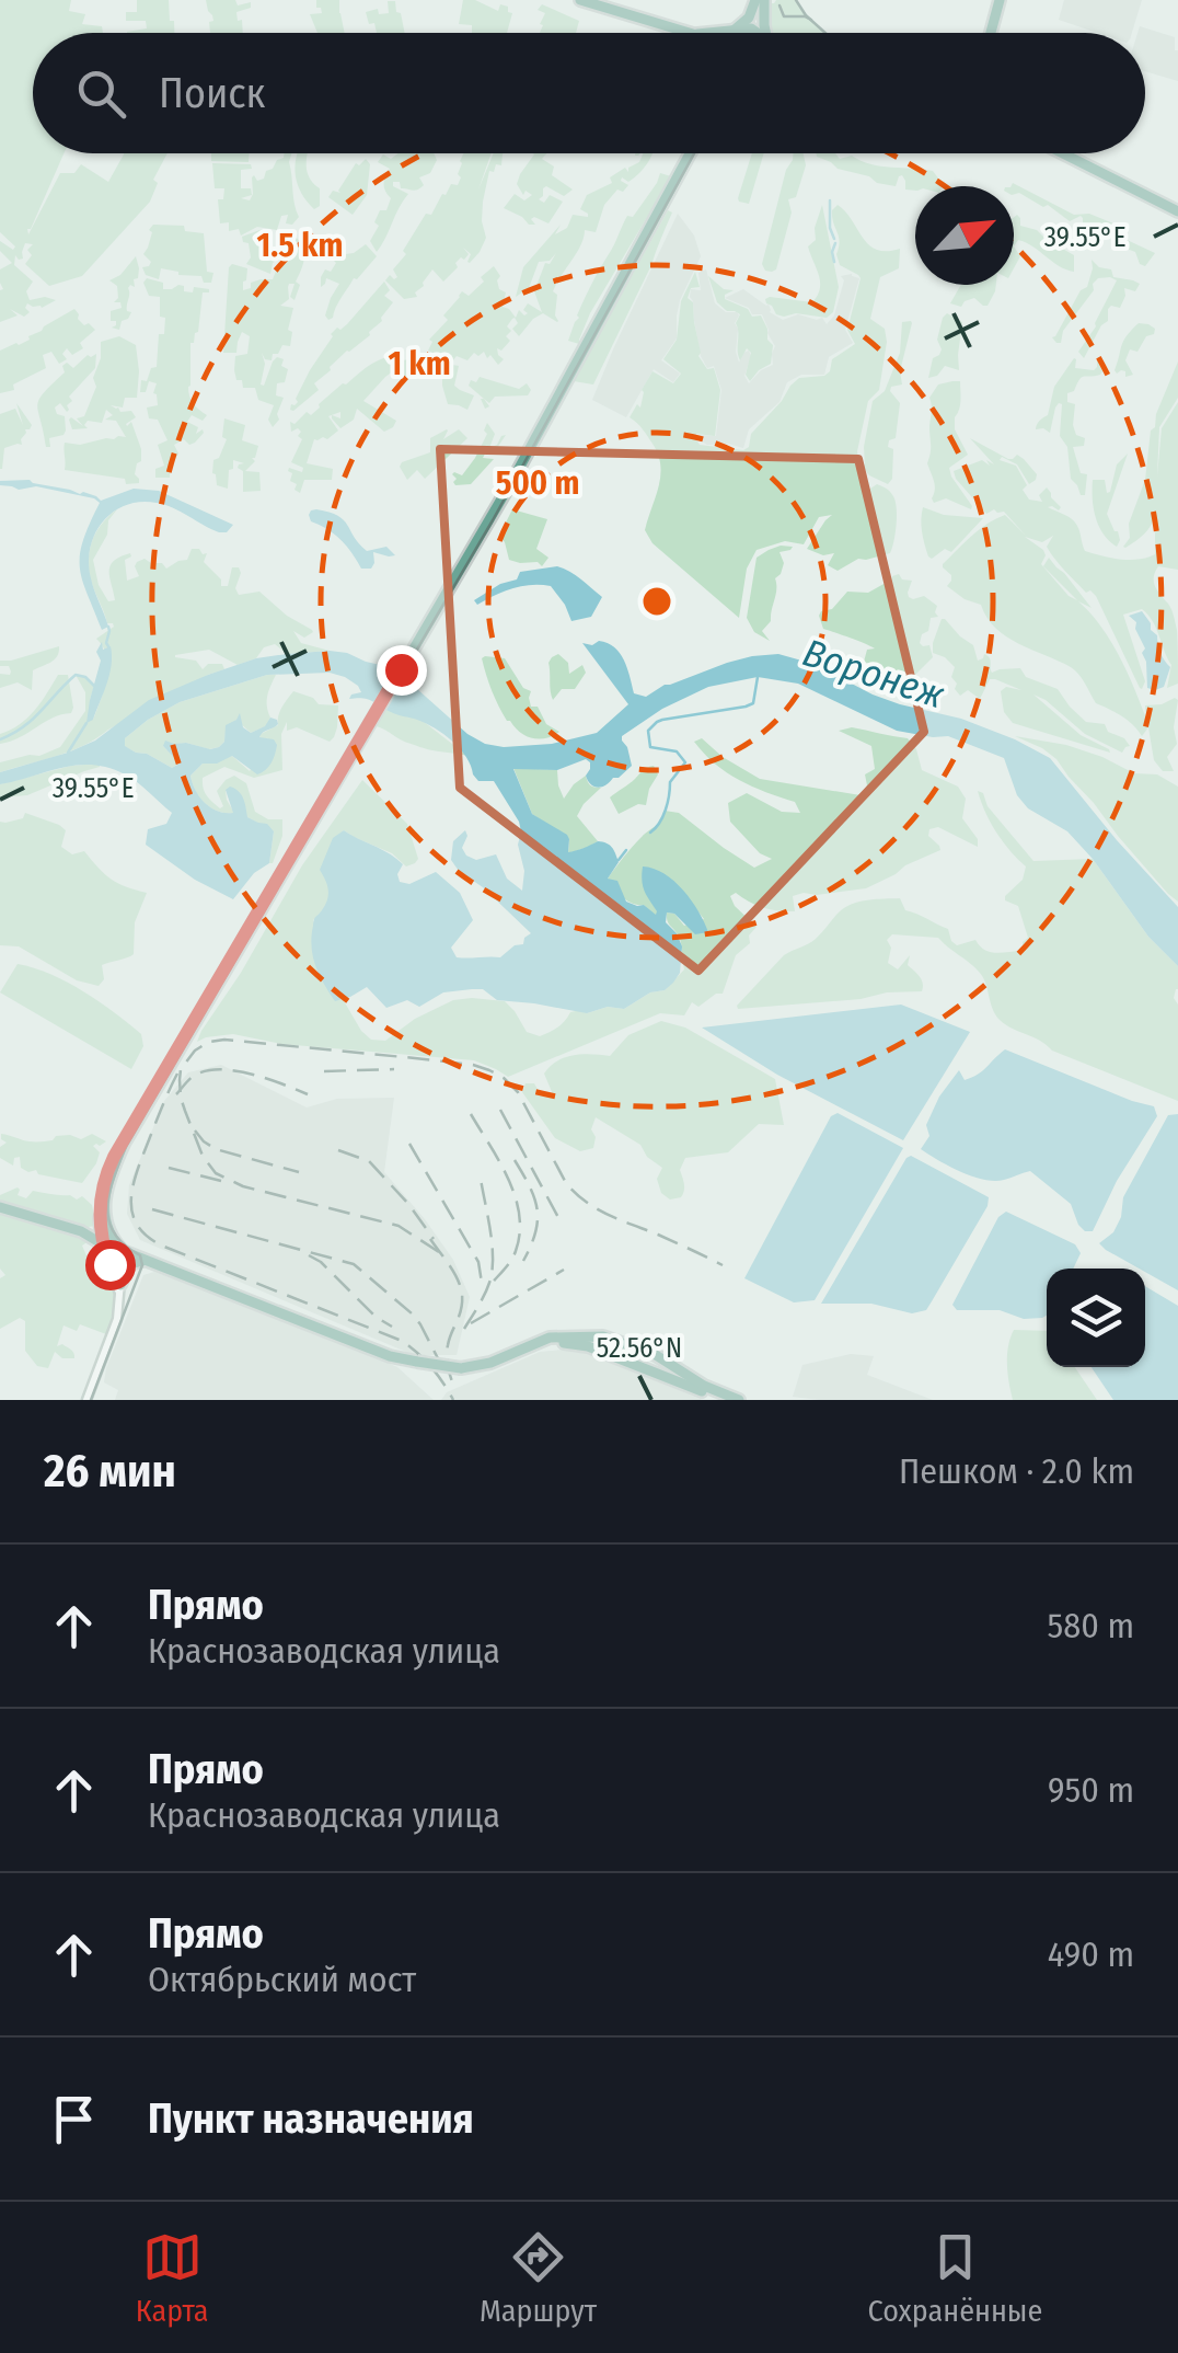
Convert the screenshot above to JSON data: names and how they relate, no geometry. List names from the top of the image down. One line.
{"water":["Воронеж"],"north":"top right","page":{"search":"Поиск","heading":["26 мин","Пешком · 2.0 km"],"list":[["Прямо","Краснозаводская улица","580 m"],["Прямо","Краснозаводская улица","950 m"],["Прямо","Октябрьский мост","490 m"],"Пункт назначения"],"nav":["Карта","Маршрут","Сохранённые"]},"coordinates":["39.55°E","52.56°N"],"rings":["1.5 km","1 km","500 m"]}
